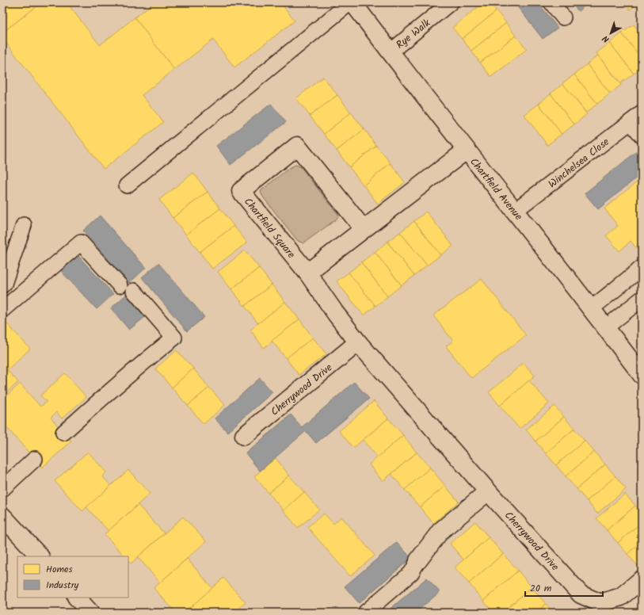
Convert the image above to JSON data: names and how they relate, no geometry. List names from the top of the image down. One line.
{"streets":{"street":["Chartfield Avenue","Chartfield Square","Cherrywood Drive"],"lane":["Rye Walk","Winchelsea Close"]},"crossings":[["Rye Walk","Chartfield Avenue"],["Winchelsea Close","Chartfield Avenue"],["Chartfield Square","Cherrywood Drive"]],"legend":["Homes","Industry"],"scale_bar":"20 m","north":"bottom left"}
